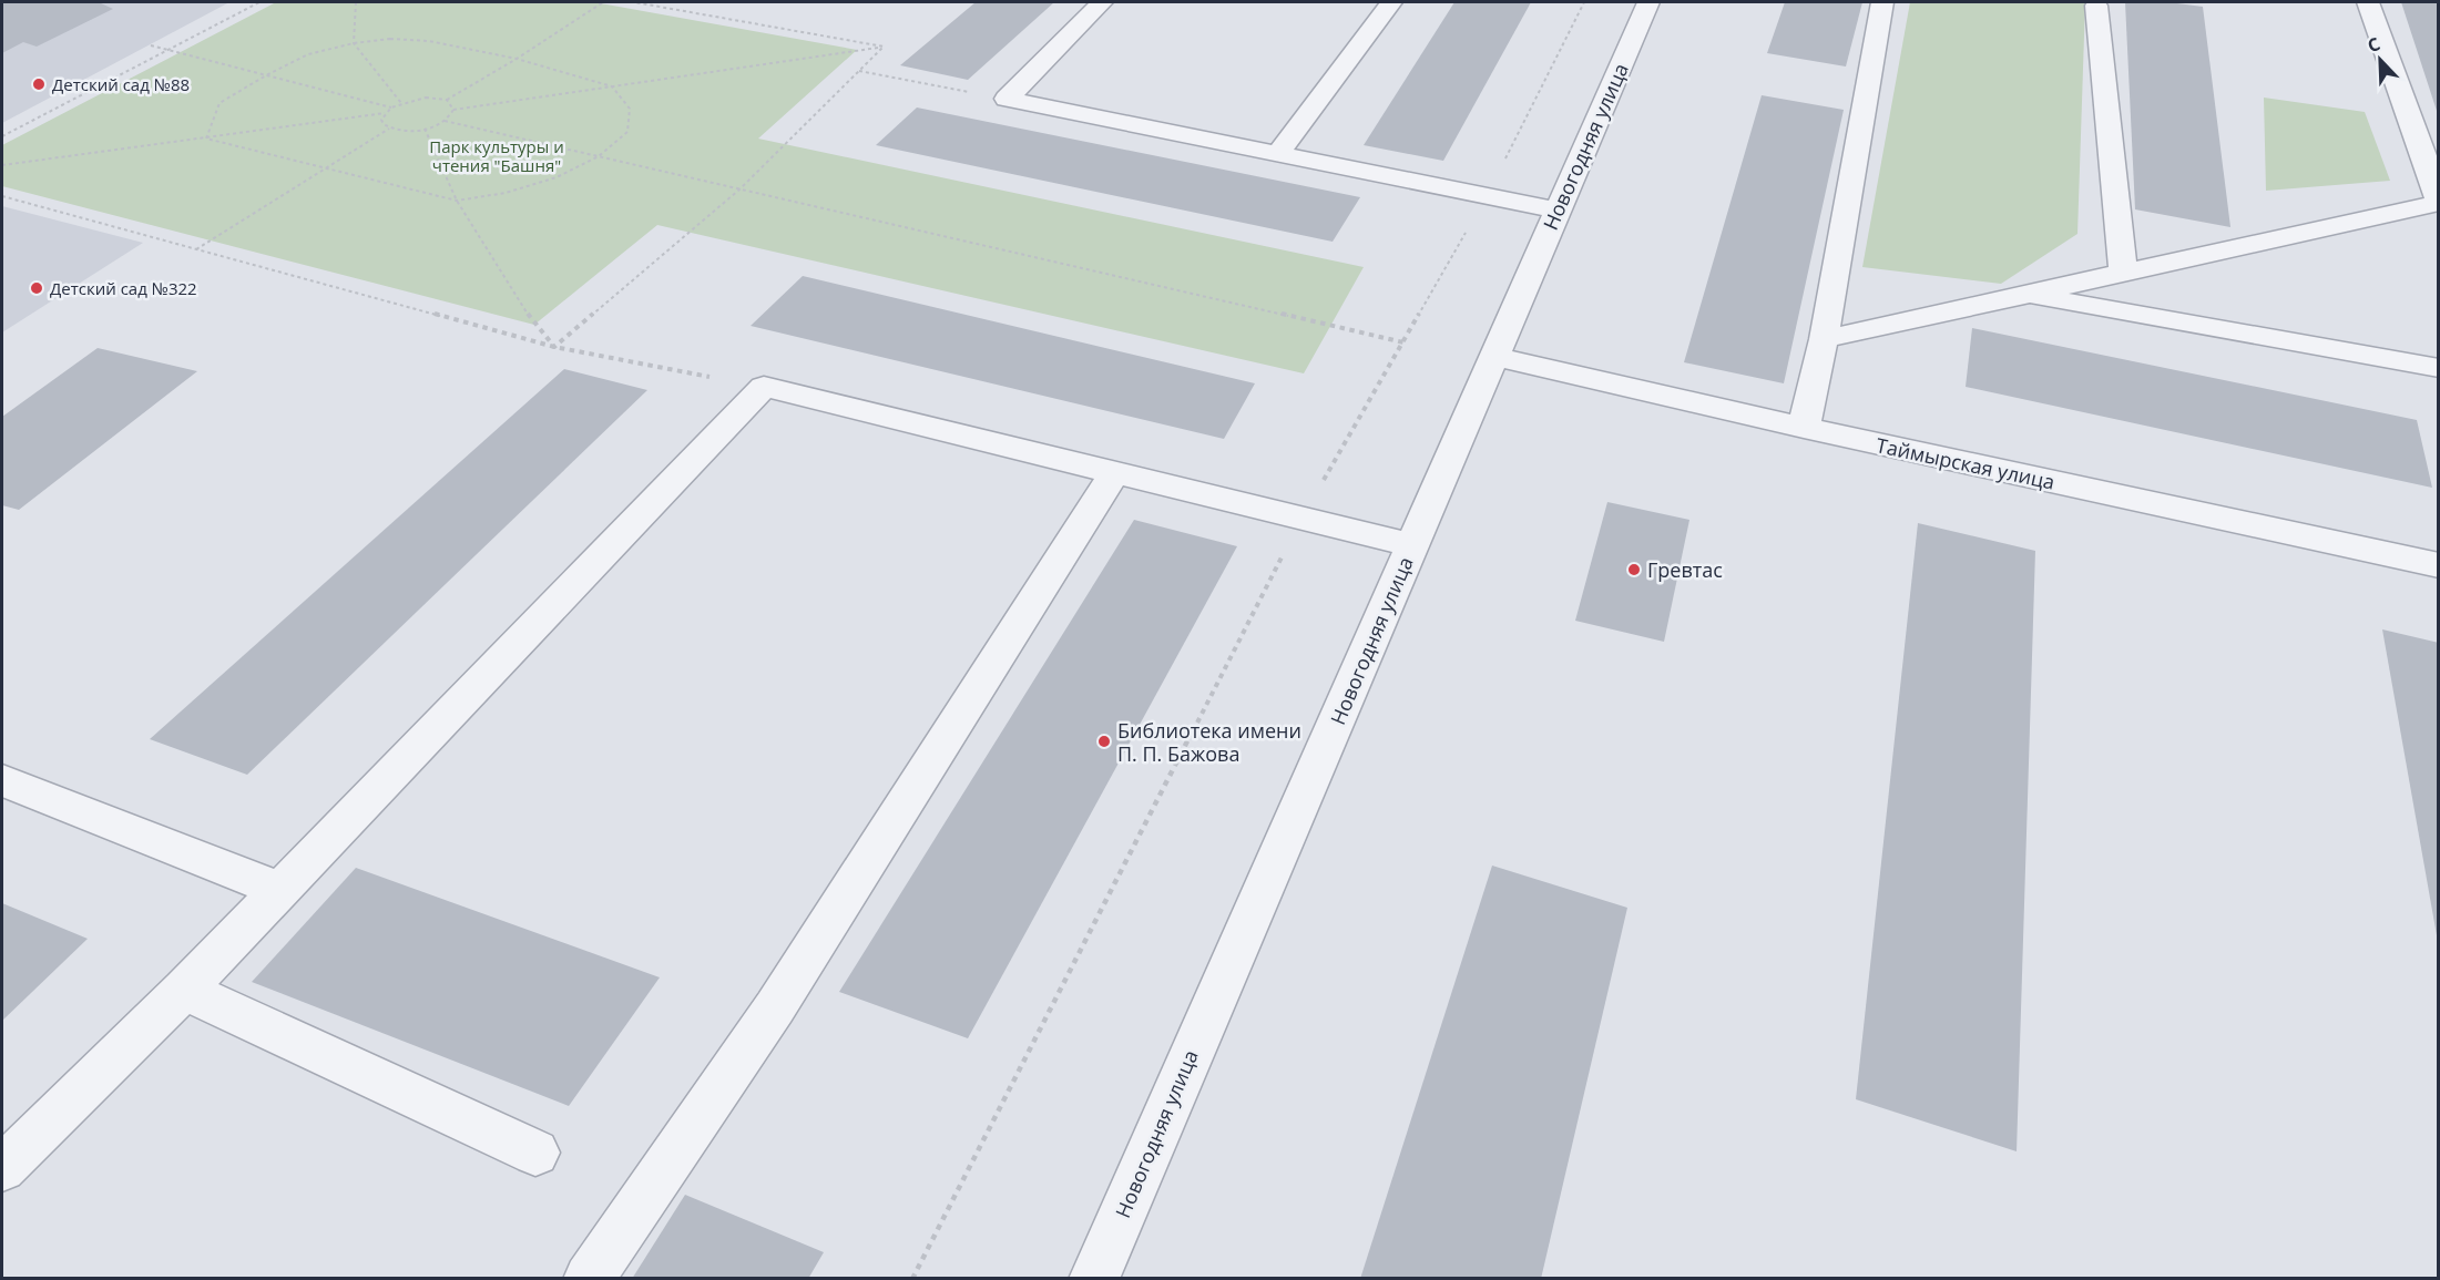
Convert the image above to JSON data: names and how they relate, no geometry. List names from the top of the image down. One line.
{"streets":{"street":["Новогодняя улица","Таймырская улица"]},"crossings":[["Новогодняя улица","Таймырская улица"]],"parks":["Парк культуры и чтения \"Башня\""],"places":["Детский сад №88","Детский сад №322","Гревтас","Библиотека имени П. П. Бажова"],"north":"top left"}
